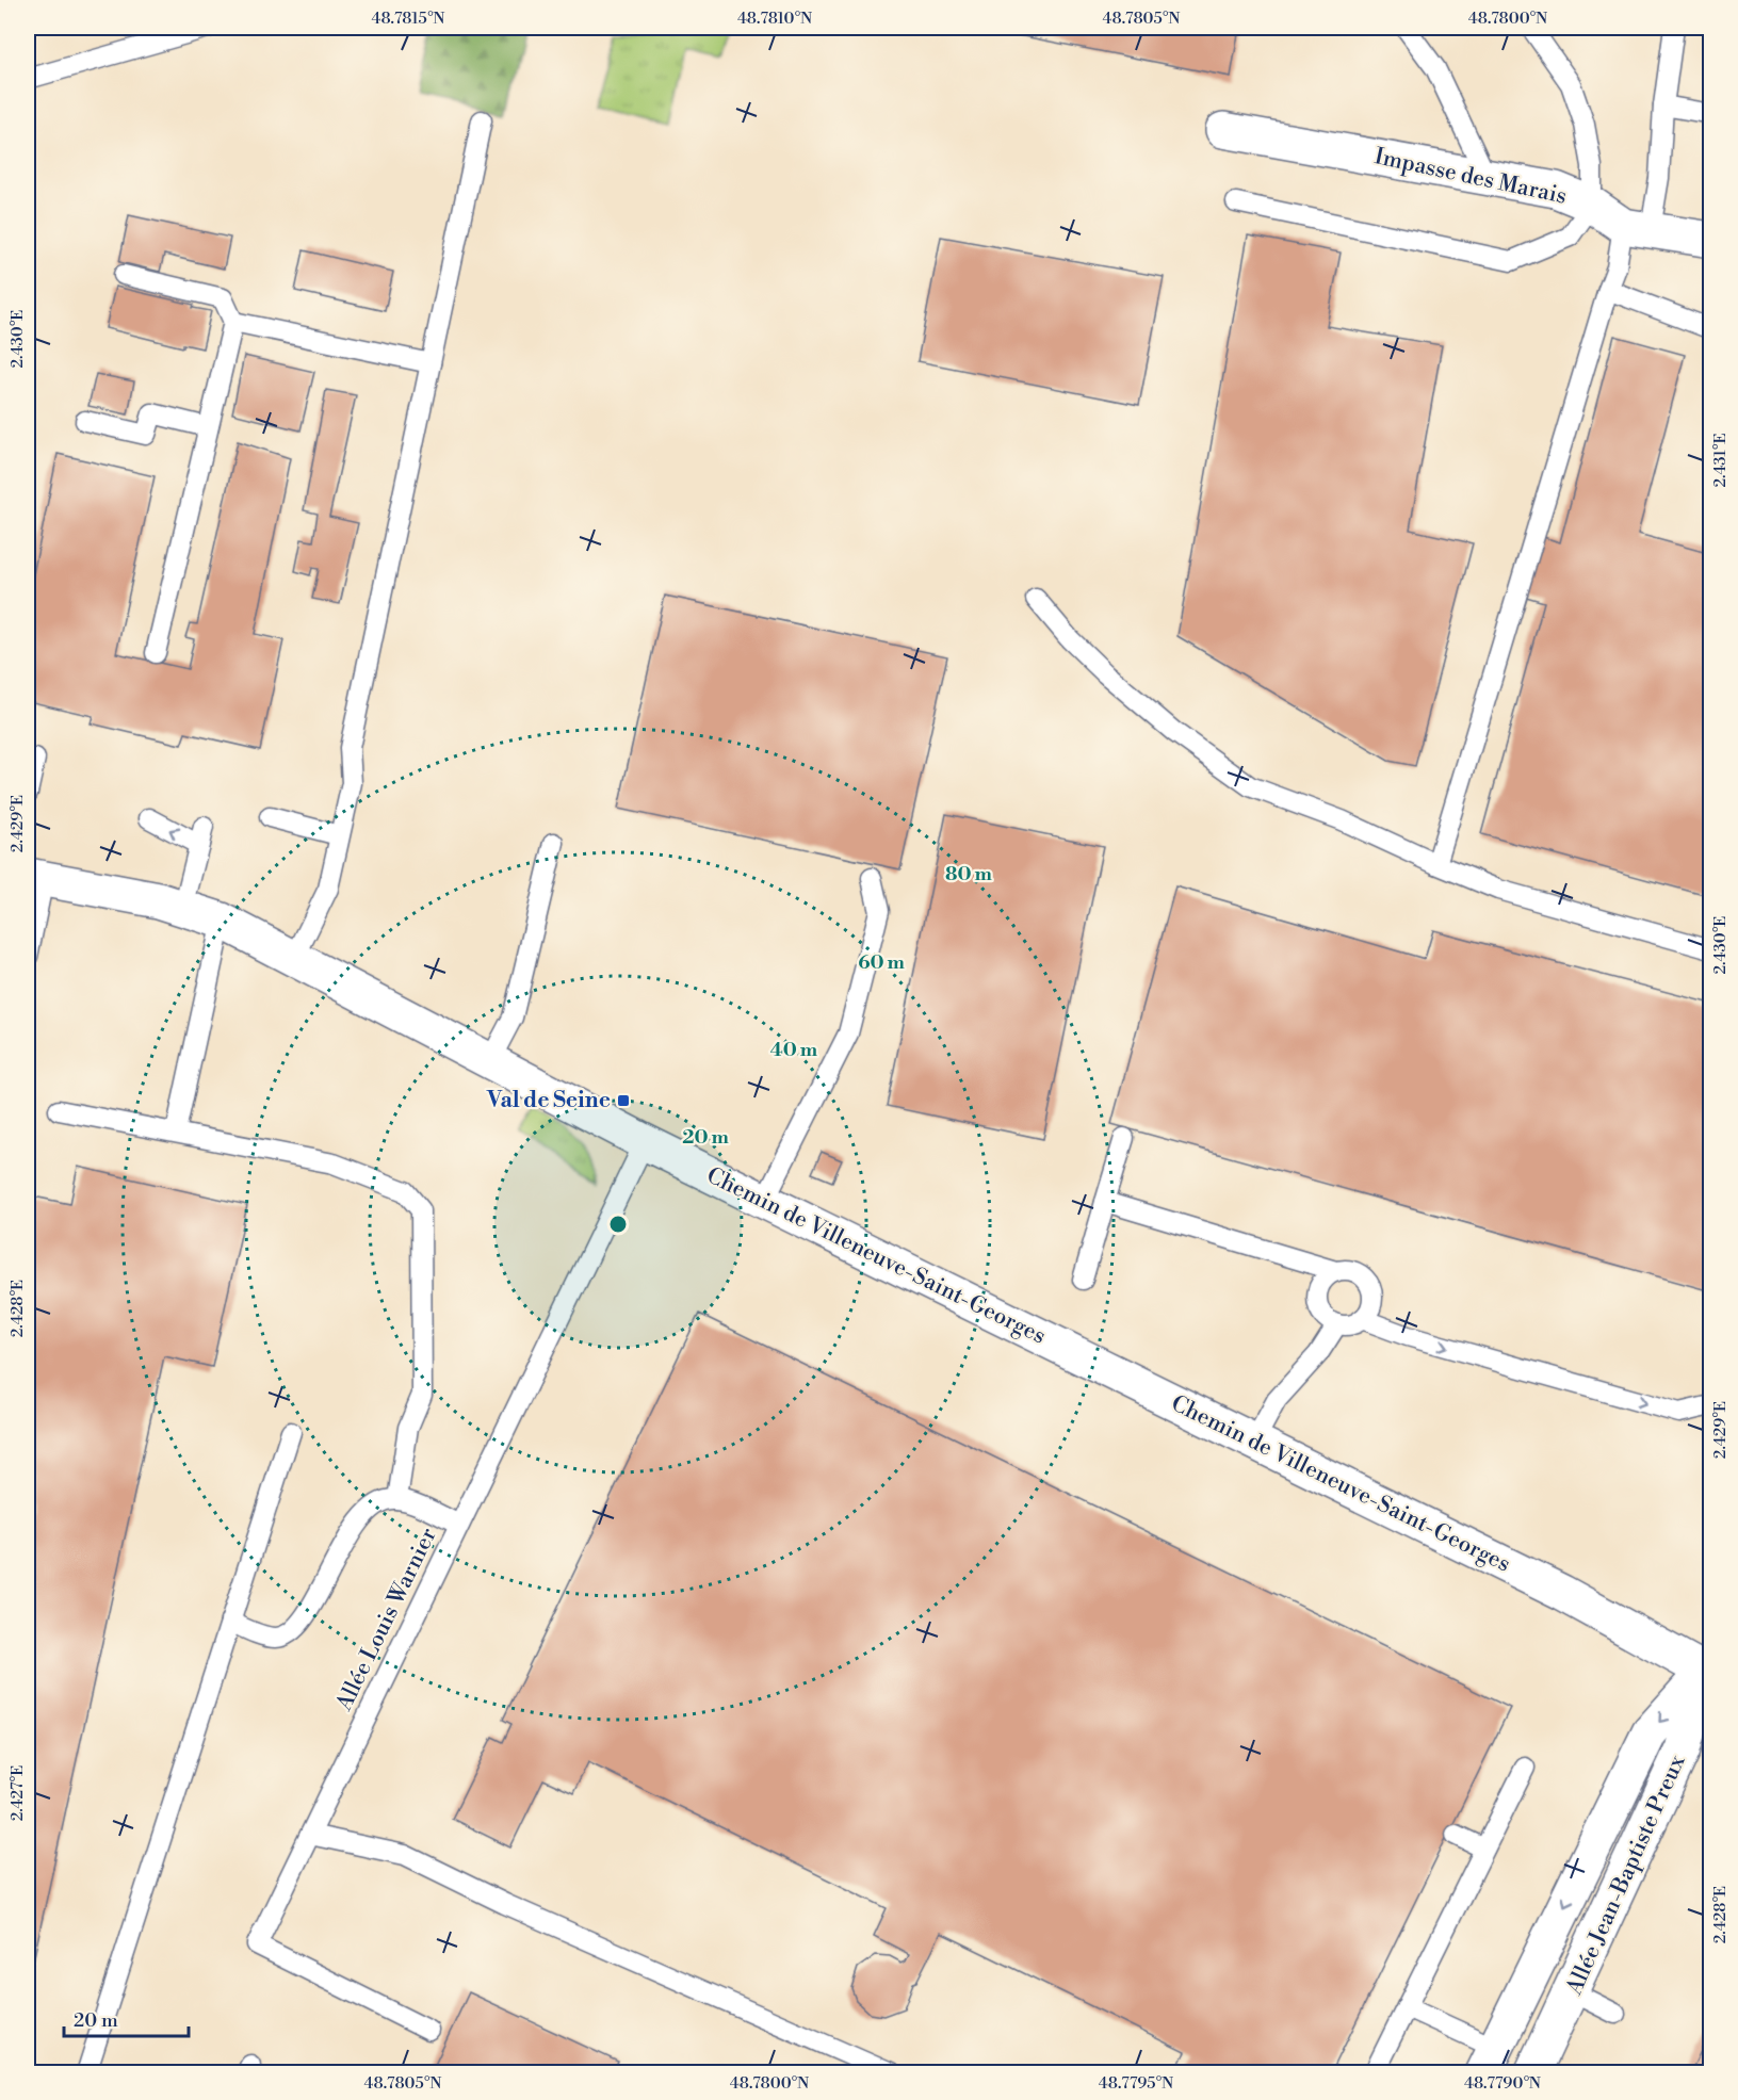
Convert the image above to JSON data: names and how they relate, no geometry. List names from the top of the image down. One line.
{"streets":{"street":["Impasse des Marais","Chemin de Villeneuve-Saint-Georges","Allée Jean-Baptiste Preux"],"lane":["Allée Louis Warnier"]},"crossings":[["Chemin de Villeneuve-Saint-Georges","Allée Louis Warnier"],["Chemin de Villeneuve-Saint-Georges","Allée Jean-Baptiste Preux"]],"places":{"transit":["Val de Seine"]},"scale_bar":"20 m","coordinates":["48.7815°N","48.7810°N","48.7805°N","48.7800°N","2.430°E","2.431°E","2.429°E","2.428°E","2.427°E","48.7795°N","48.7790°N"],"rings":["80 m","60 m","40 m","20 m"]}
